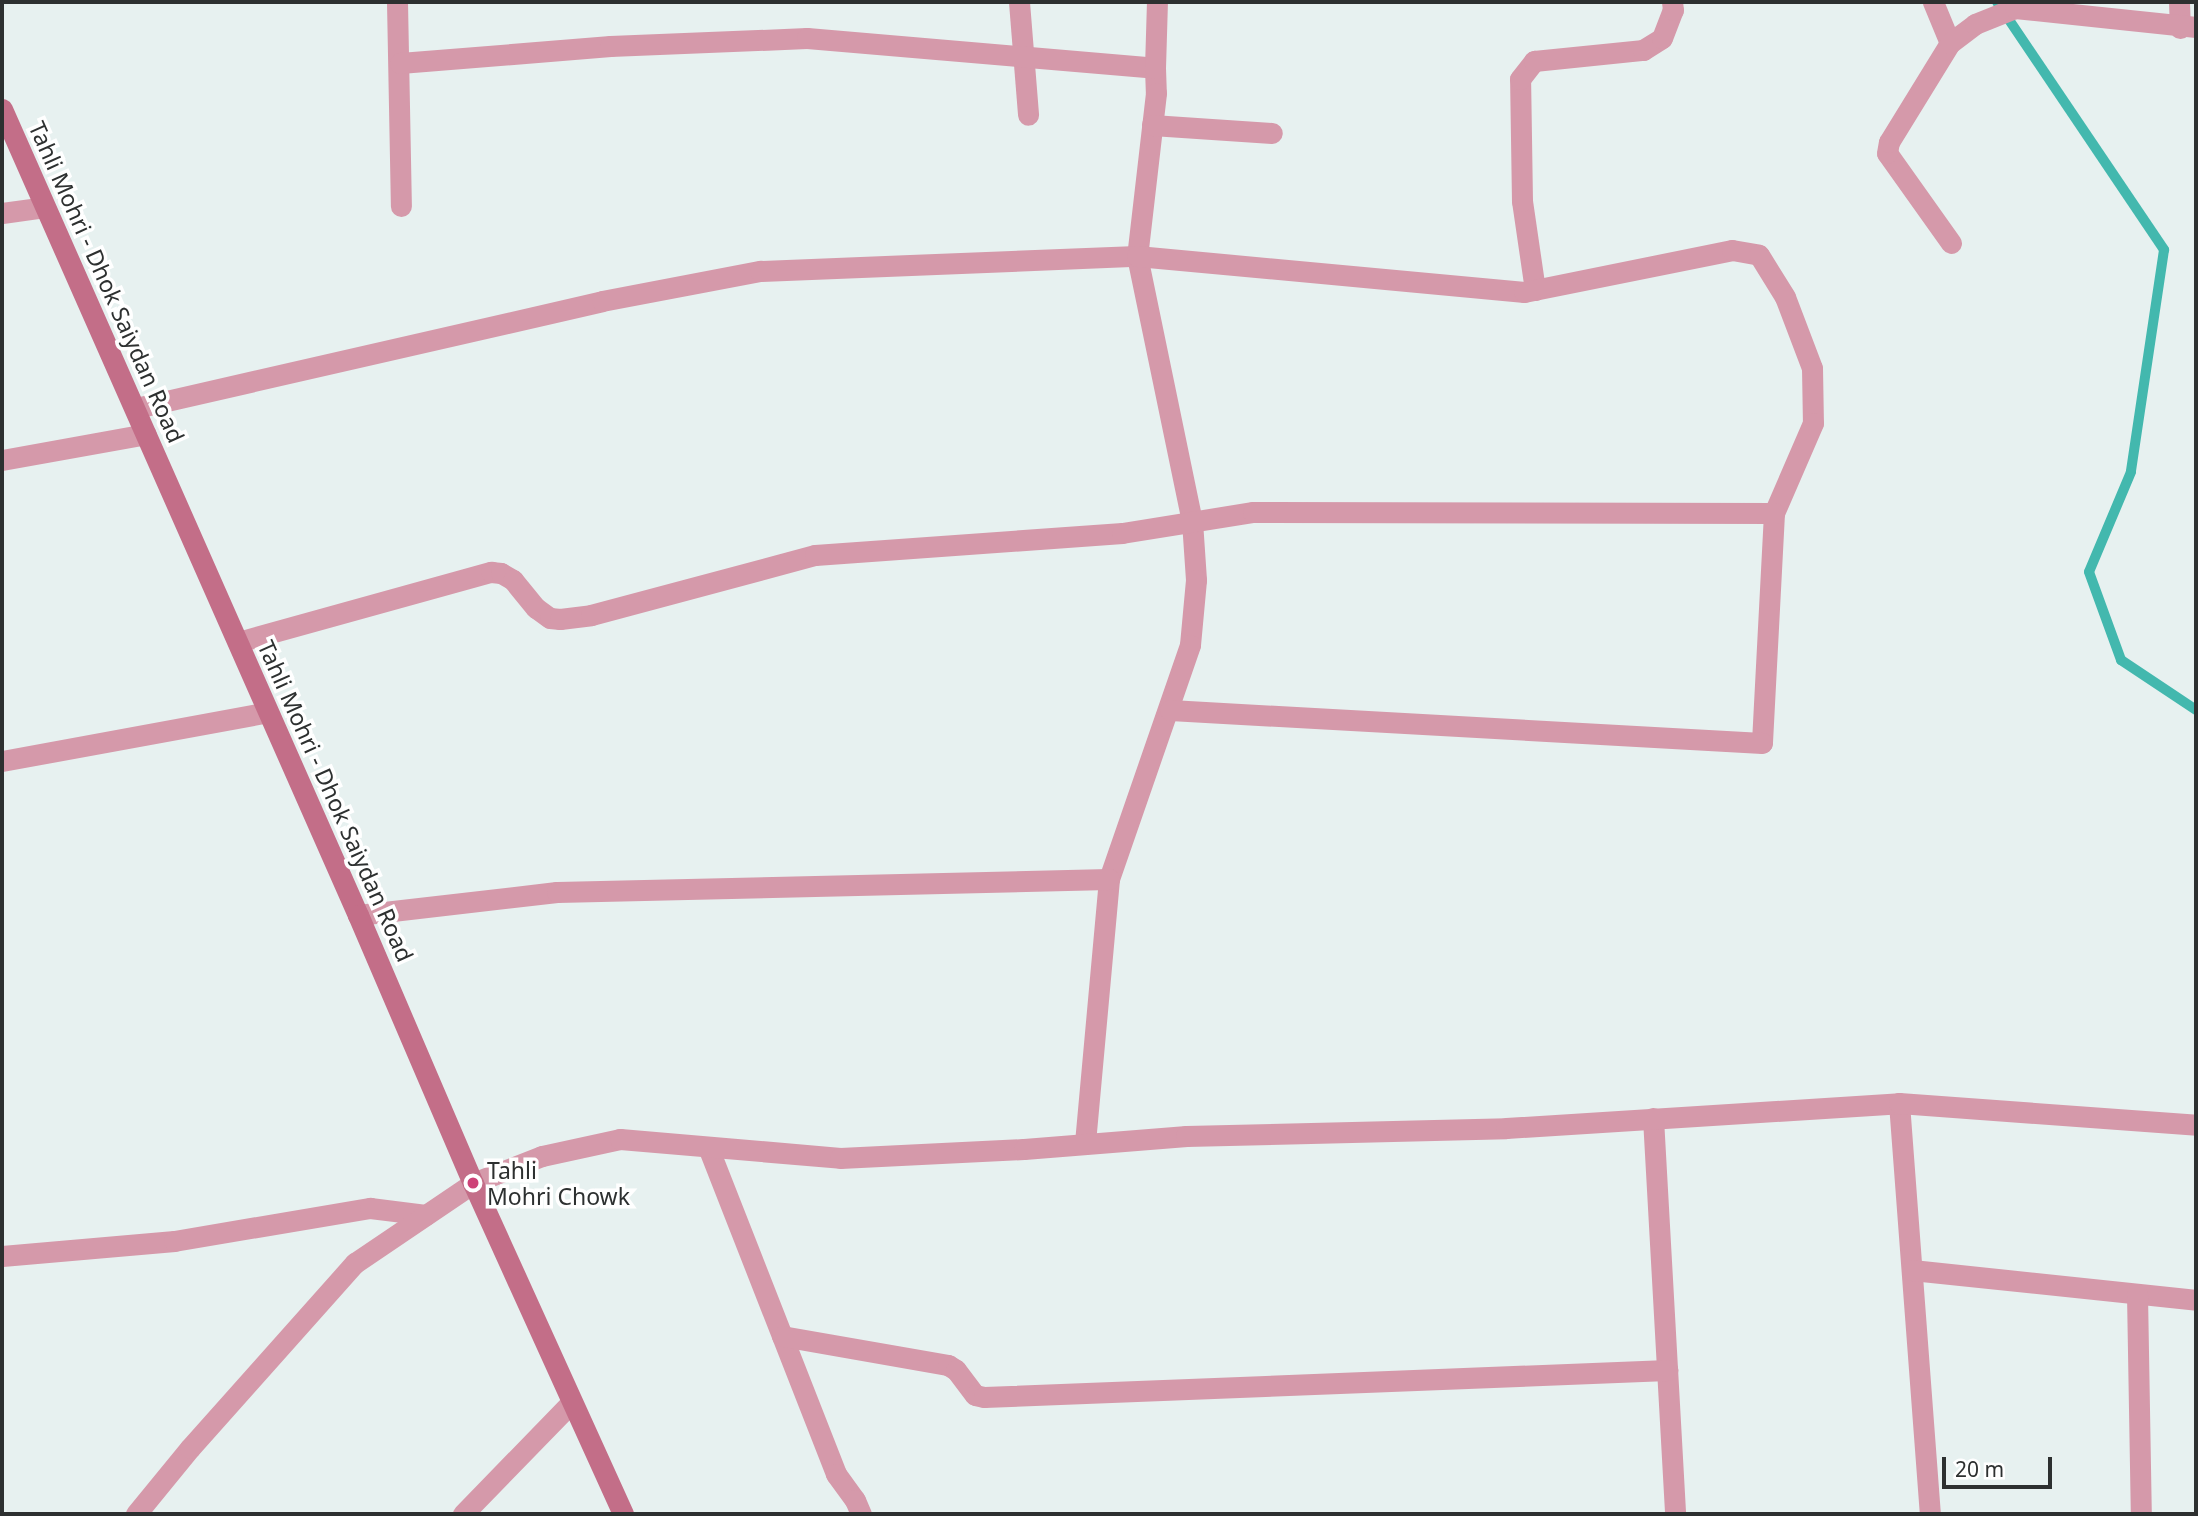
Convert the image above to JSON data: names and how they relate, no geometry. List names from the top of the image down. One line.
{"streets":{"street":["Tahli Mohri - Dhok Saiydan Road"]},"places":["Tahli Mohri Chowk"],"scale_bar":"20 m"}
